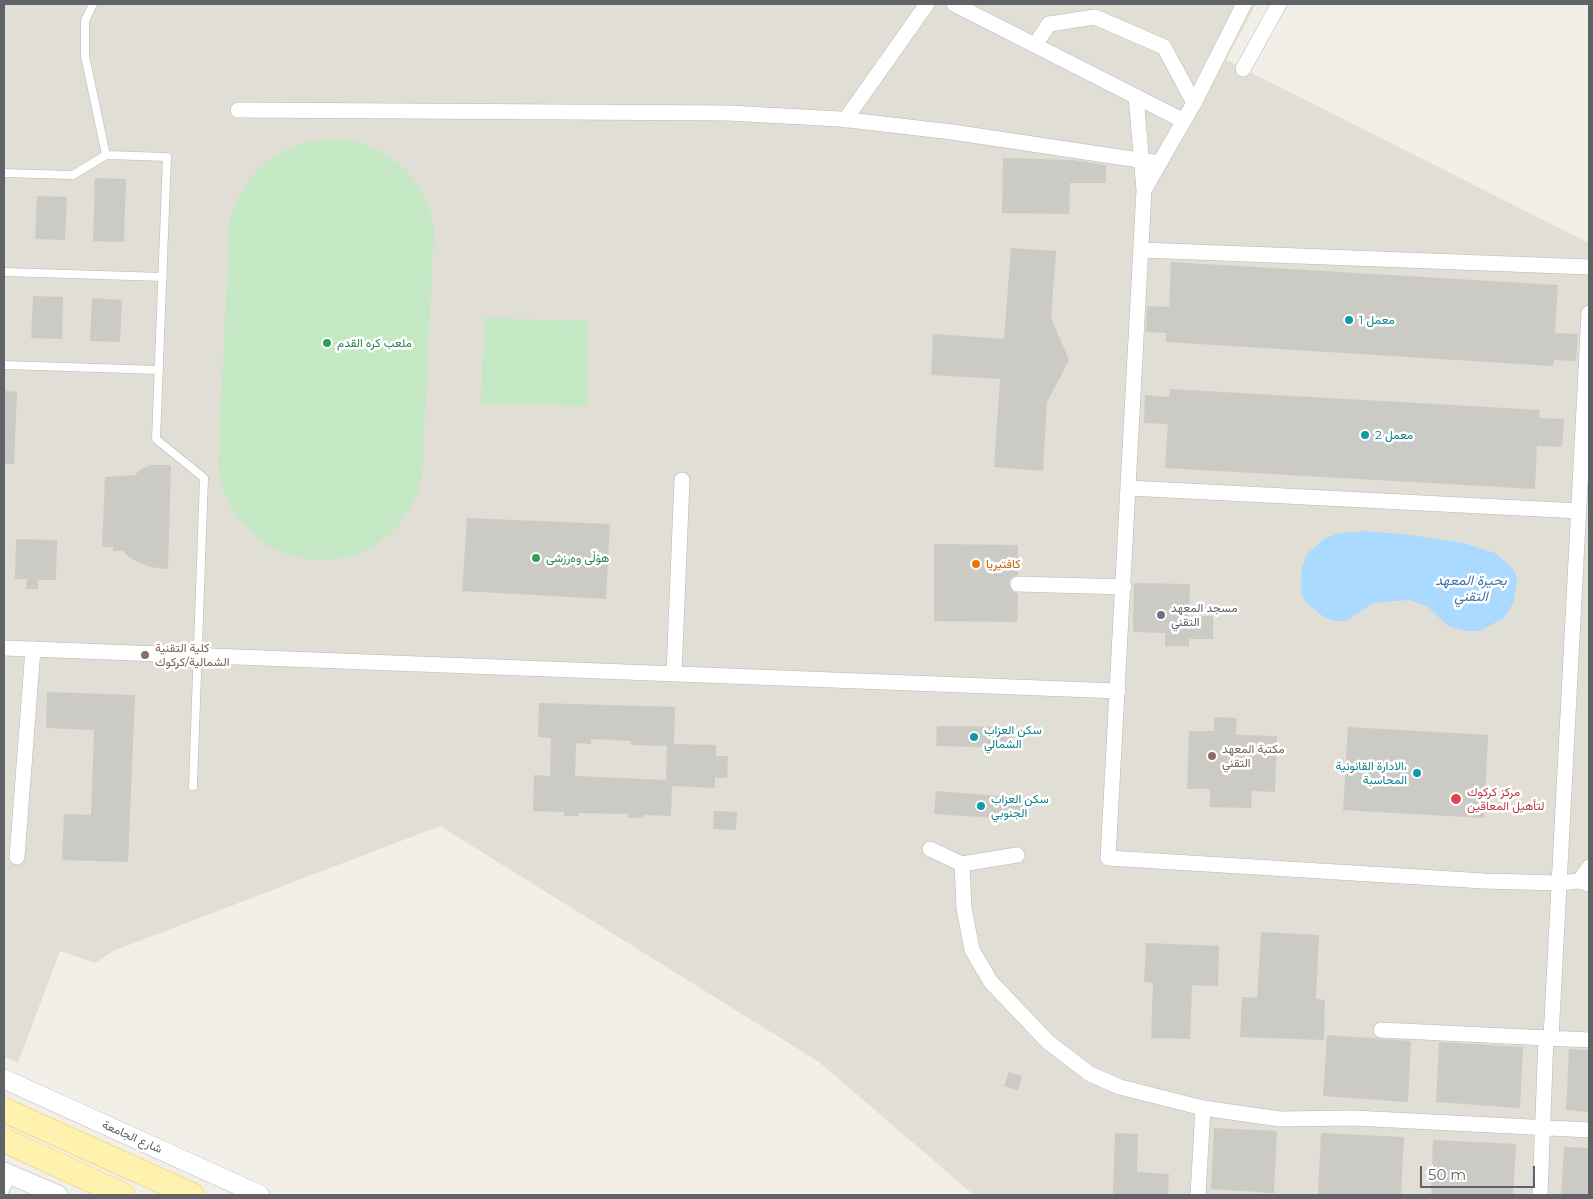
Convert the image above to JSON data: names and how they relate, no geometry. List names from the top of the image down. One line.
{"streets":{"street":["شارع الجامعة"]},"water":["بحيرة المعهد التقني"],"places":["معمل 1","ملعب كره القدم","معمل 2","هۆڵی وەرزشی","کافتیریا","مسجد المعهد التقني","كلية التقنية الشمالية/كركوك","سكن العزاب الشمالي","مكتبة المعهد التقني","الادارة القانونية، المحاسبة","مركز كركوك لتأهيل المعاقين","سكن العزاب الجنوبي"],"scale_bar":"50 m"}
